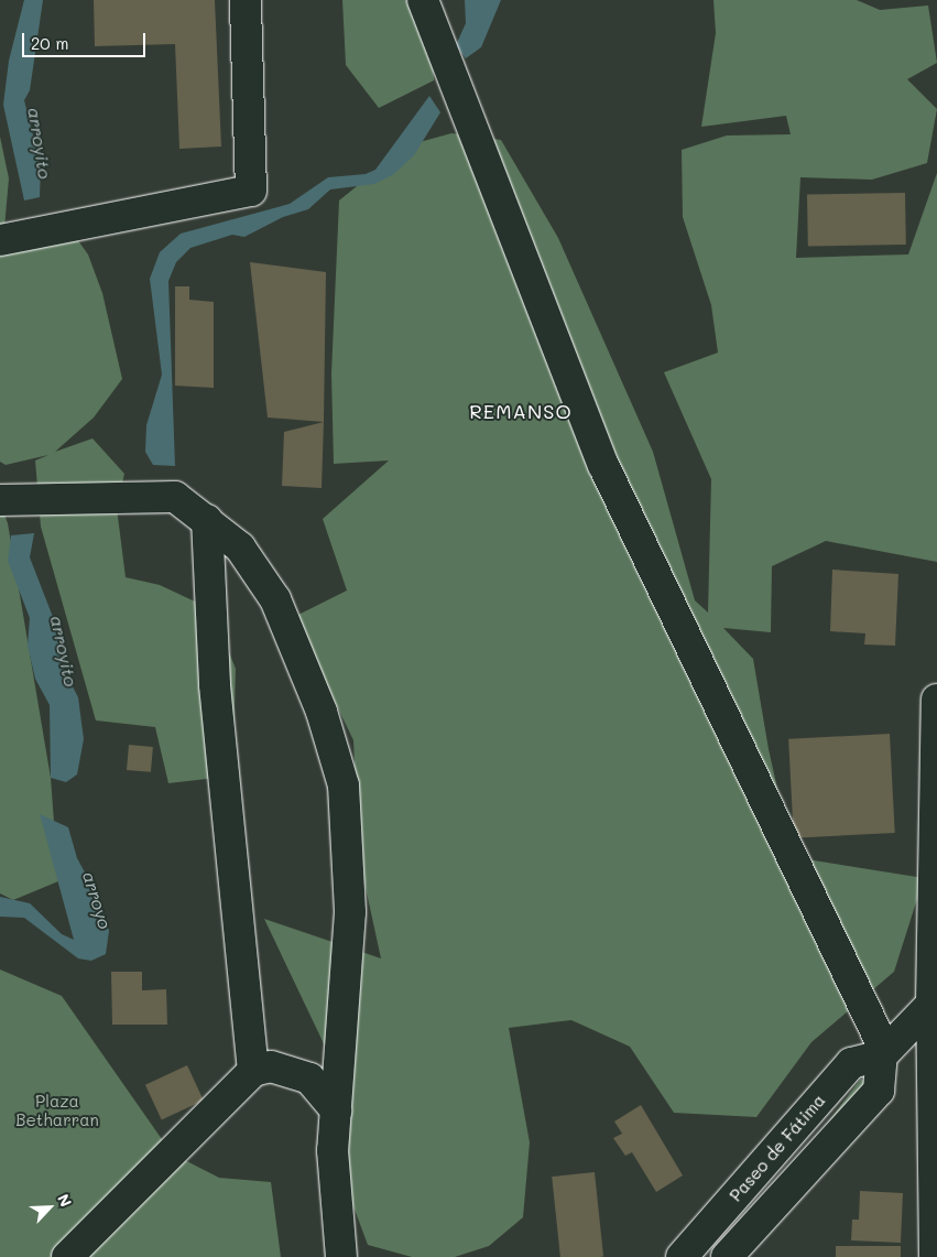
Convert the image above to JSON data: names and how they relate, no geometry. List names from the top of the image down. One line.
{"streets":{"street":["Paseo de Fátima"]},"districts":["REMANSO"],"water":["arroyito","arroyo"],"parks":["Plaza Betharran"],"scale_bar":"20 m","north":"top right"}
